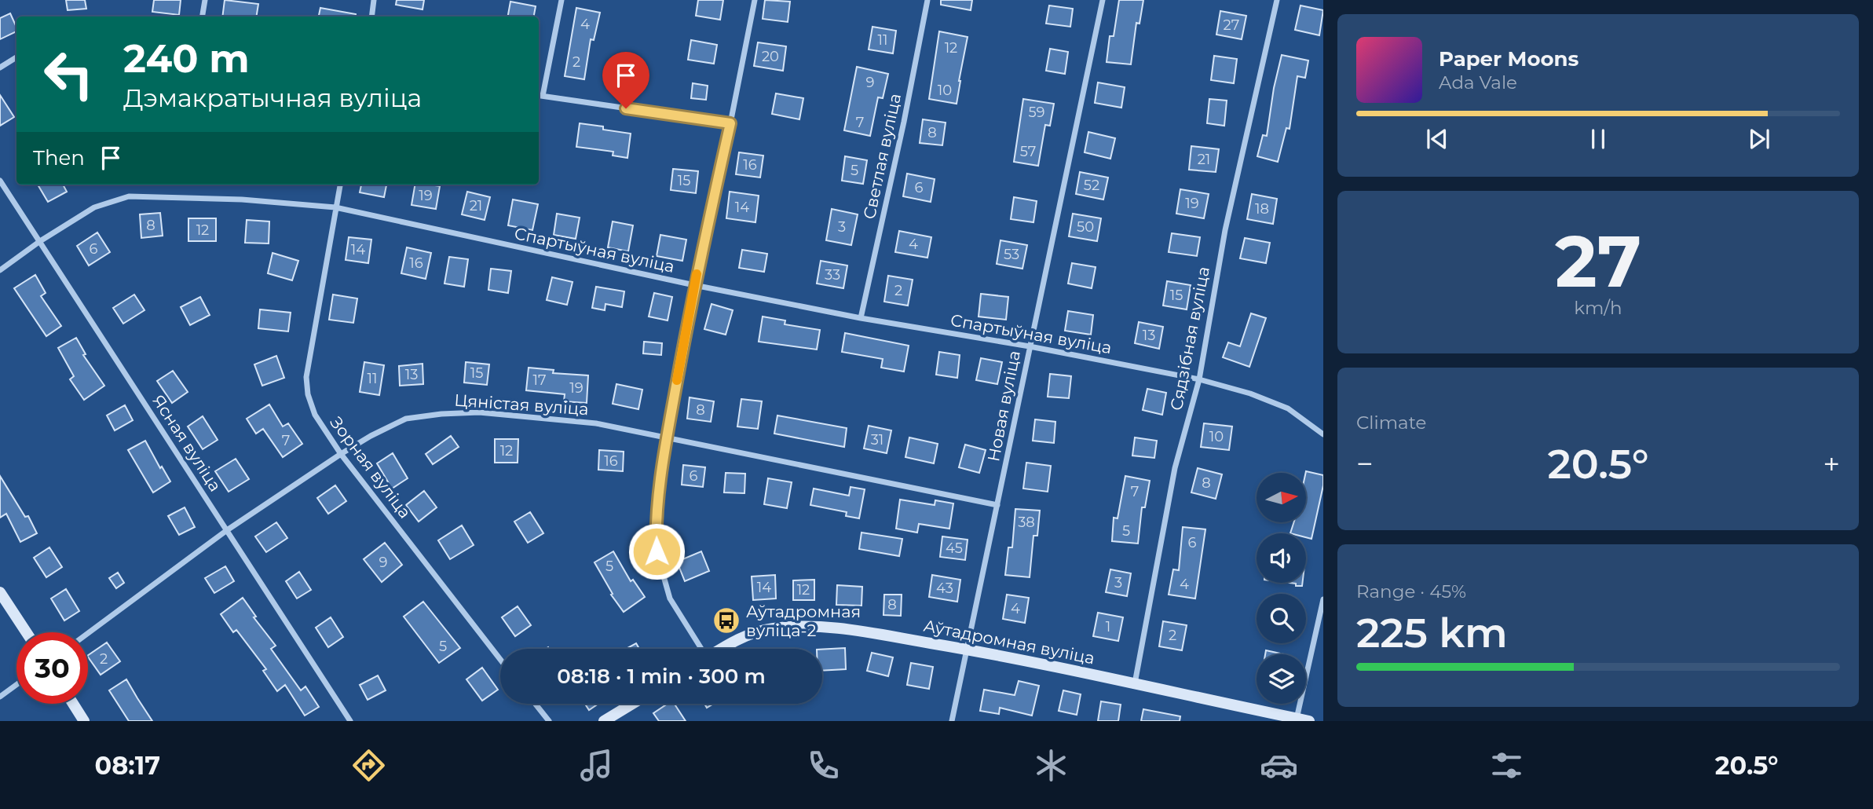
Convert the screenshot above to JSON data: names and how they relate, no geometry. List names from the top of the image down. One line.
{"streets":{"street":["Светлая вуліца","Спартыўная вуліца","Сядзібная вуліца","Цяністая вуліца","Новая вуліца","Ясная вуліца","Зорная вуліца","Аўтадромная вуліца"]},"crossings":[["Светлая вуліца","Спартыўная вуліца"],["Спартыўная вуліца","Сядзібная вуліца"],["Спартыўная вуліца","Новая вуліца"],["Спартыўная вуліца","Ясная вуліца"],["Спартыўная вуліца","Зорная вуліца"],["Сядзібная вуліца","Аўтадромная вуліца"],["Цяністая вуліца","Новая вуліца"],["Цяністая вуліца","Ясная вуліца"],["Цяністая вуліца","Зорная вуліца"],["Новая вуліца","Аўтадромная вуліца"]],"places":{"bus stop":["Аўтадромная вуліца-2"]},"house_numbers":["4","27","11","12","20","2","9","10","59","7","8","57","21","16","5","15","52","6","19","19","21","14","18","8","3","50","12","4","6","14","53","16","33","2","15","13","15","13","11","17","19","8","10","31","7","12","16","6","8","7","38","5","6","45","9","5","3","4","14","43","12","8","4","1","2","5","2"],"north":"right","page":{"turn":["240 m","Дэмакратычная вуліца"],"song":["Paper Moons","Ada Vale"],"then":"Then","tile":[["27","km/h"],"Climate",["Range · 45%","225 km"]],"heat":["−","20.5°","+"],"limit":"30","trip":"08:18 · 1 min · 300 m","tabs":["08:17","20.5°"]}}
